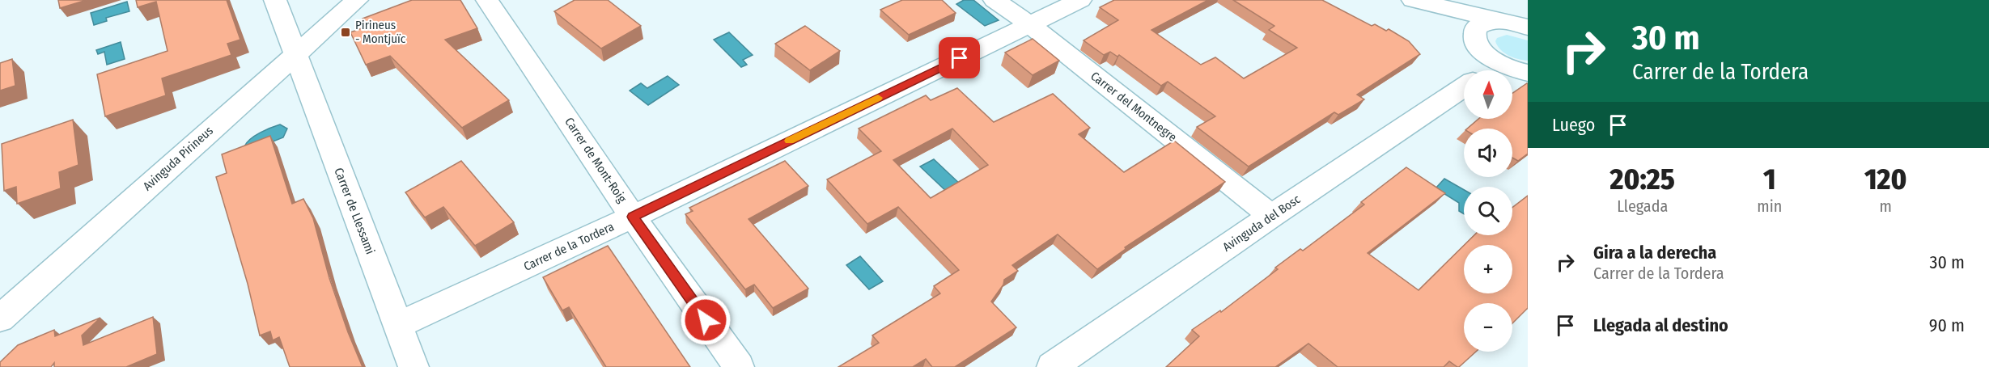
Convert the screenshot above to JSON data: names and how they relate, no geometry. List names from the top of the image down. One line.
{"streets":{"street":["Carrer del Montnegre","Avinguda Pirineus","Carrer de Mont-Roig","Carrer de Llessami","Avinguda del Bosc","Carrer de la Tordera"]},"crossings":[["Carrer del Montnegre","Avinguda del Bosc"],["Carrer del Montnegre","Carrer de la Tordera"],["Avinguda Pirineus","Carrer de Llessami"],["Carrer de Mont-Roig","Carrer de la Tordera"],["Carrer de Llessami","Carrer de la Tordera"]],"places":{"transit":["Pirineus - Montjuïc"]},"north":"top","page":{"turn":["30 m","Carrer de la Tordera"],"map_buttons":["+","−"],"then":"Luego","eta":["20:25","Llegada","1","min","120","m"],"list":[{"name":"Gira a la derecha","note":"Carrer de la Tordera","value":"30 m"},{"name":"Llegada al destino","value":"90 m"}]}}
